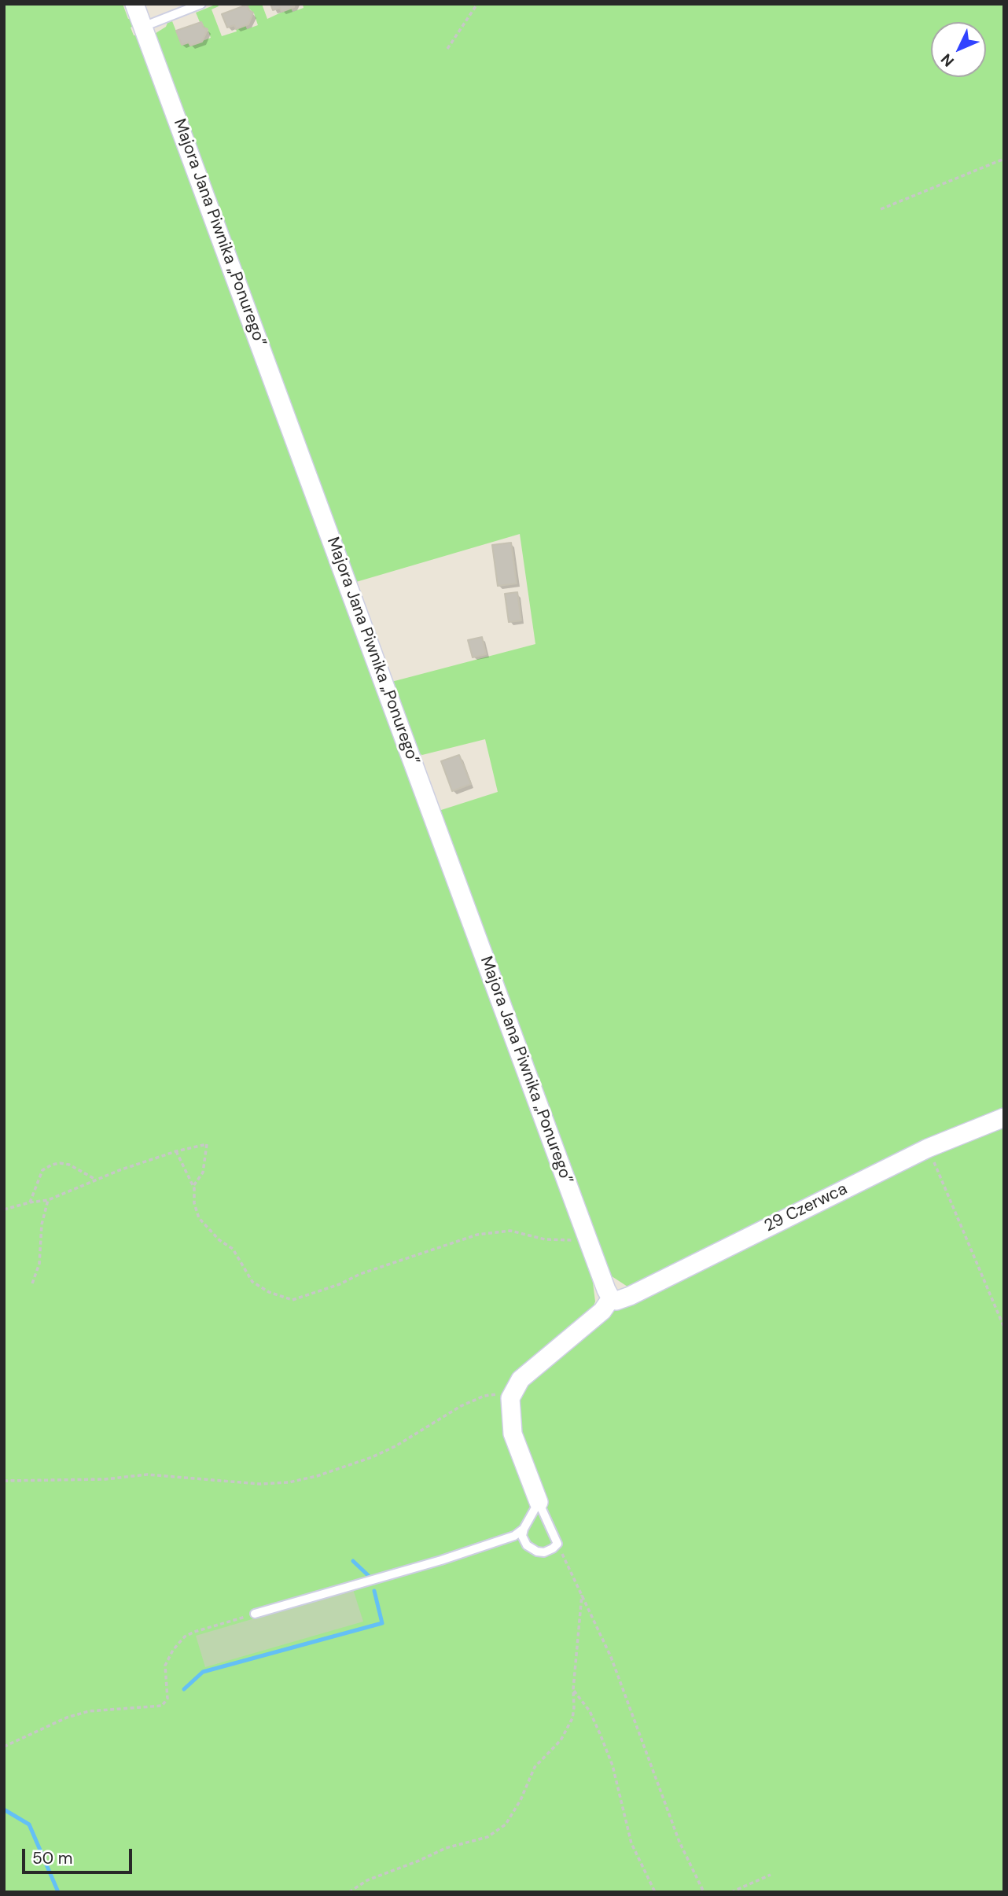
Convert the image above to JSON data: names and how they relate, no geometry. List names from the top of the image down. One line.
{"streets":{"street":["Majora Jana Piwnika „Ponurego”","29 Czerwca"]},"crossings":[["Majora Jana Piwnika „Ponurego”","29 Czerwca"]],"scale_bar":"50 m","north":"bottom left"}
